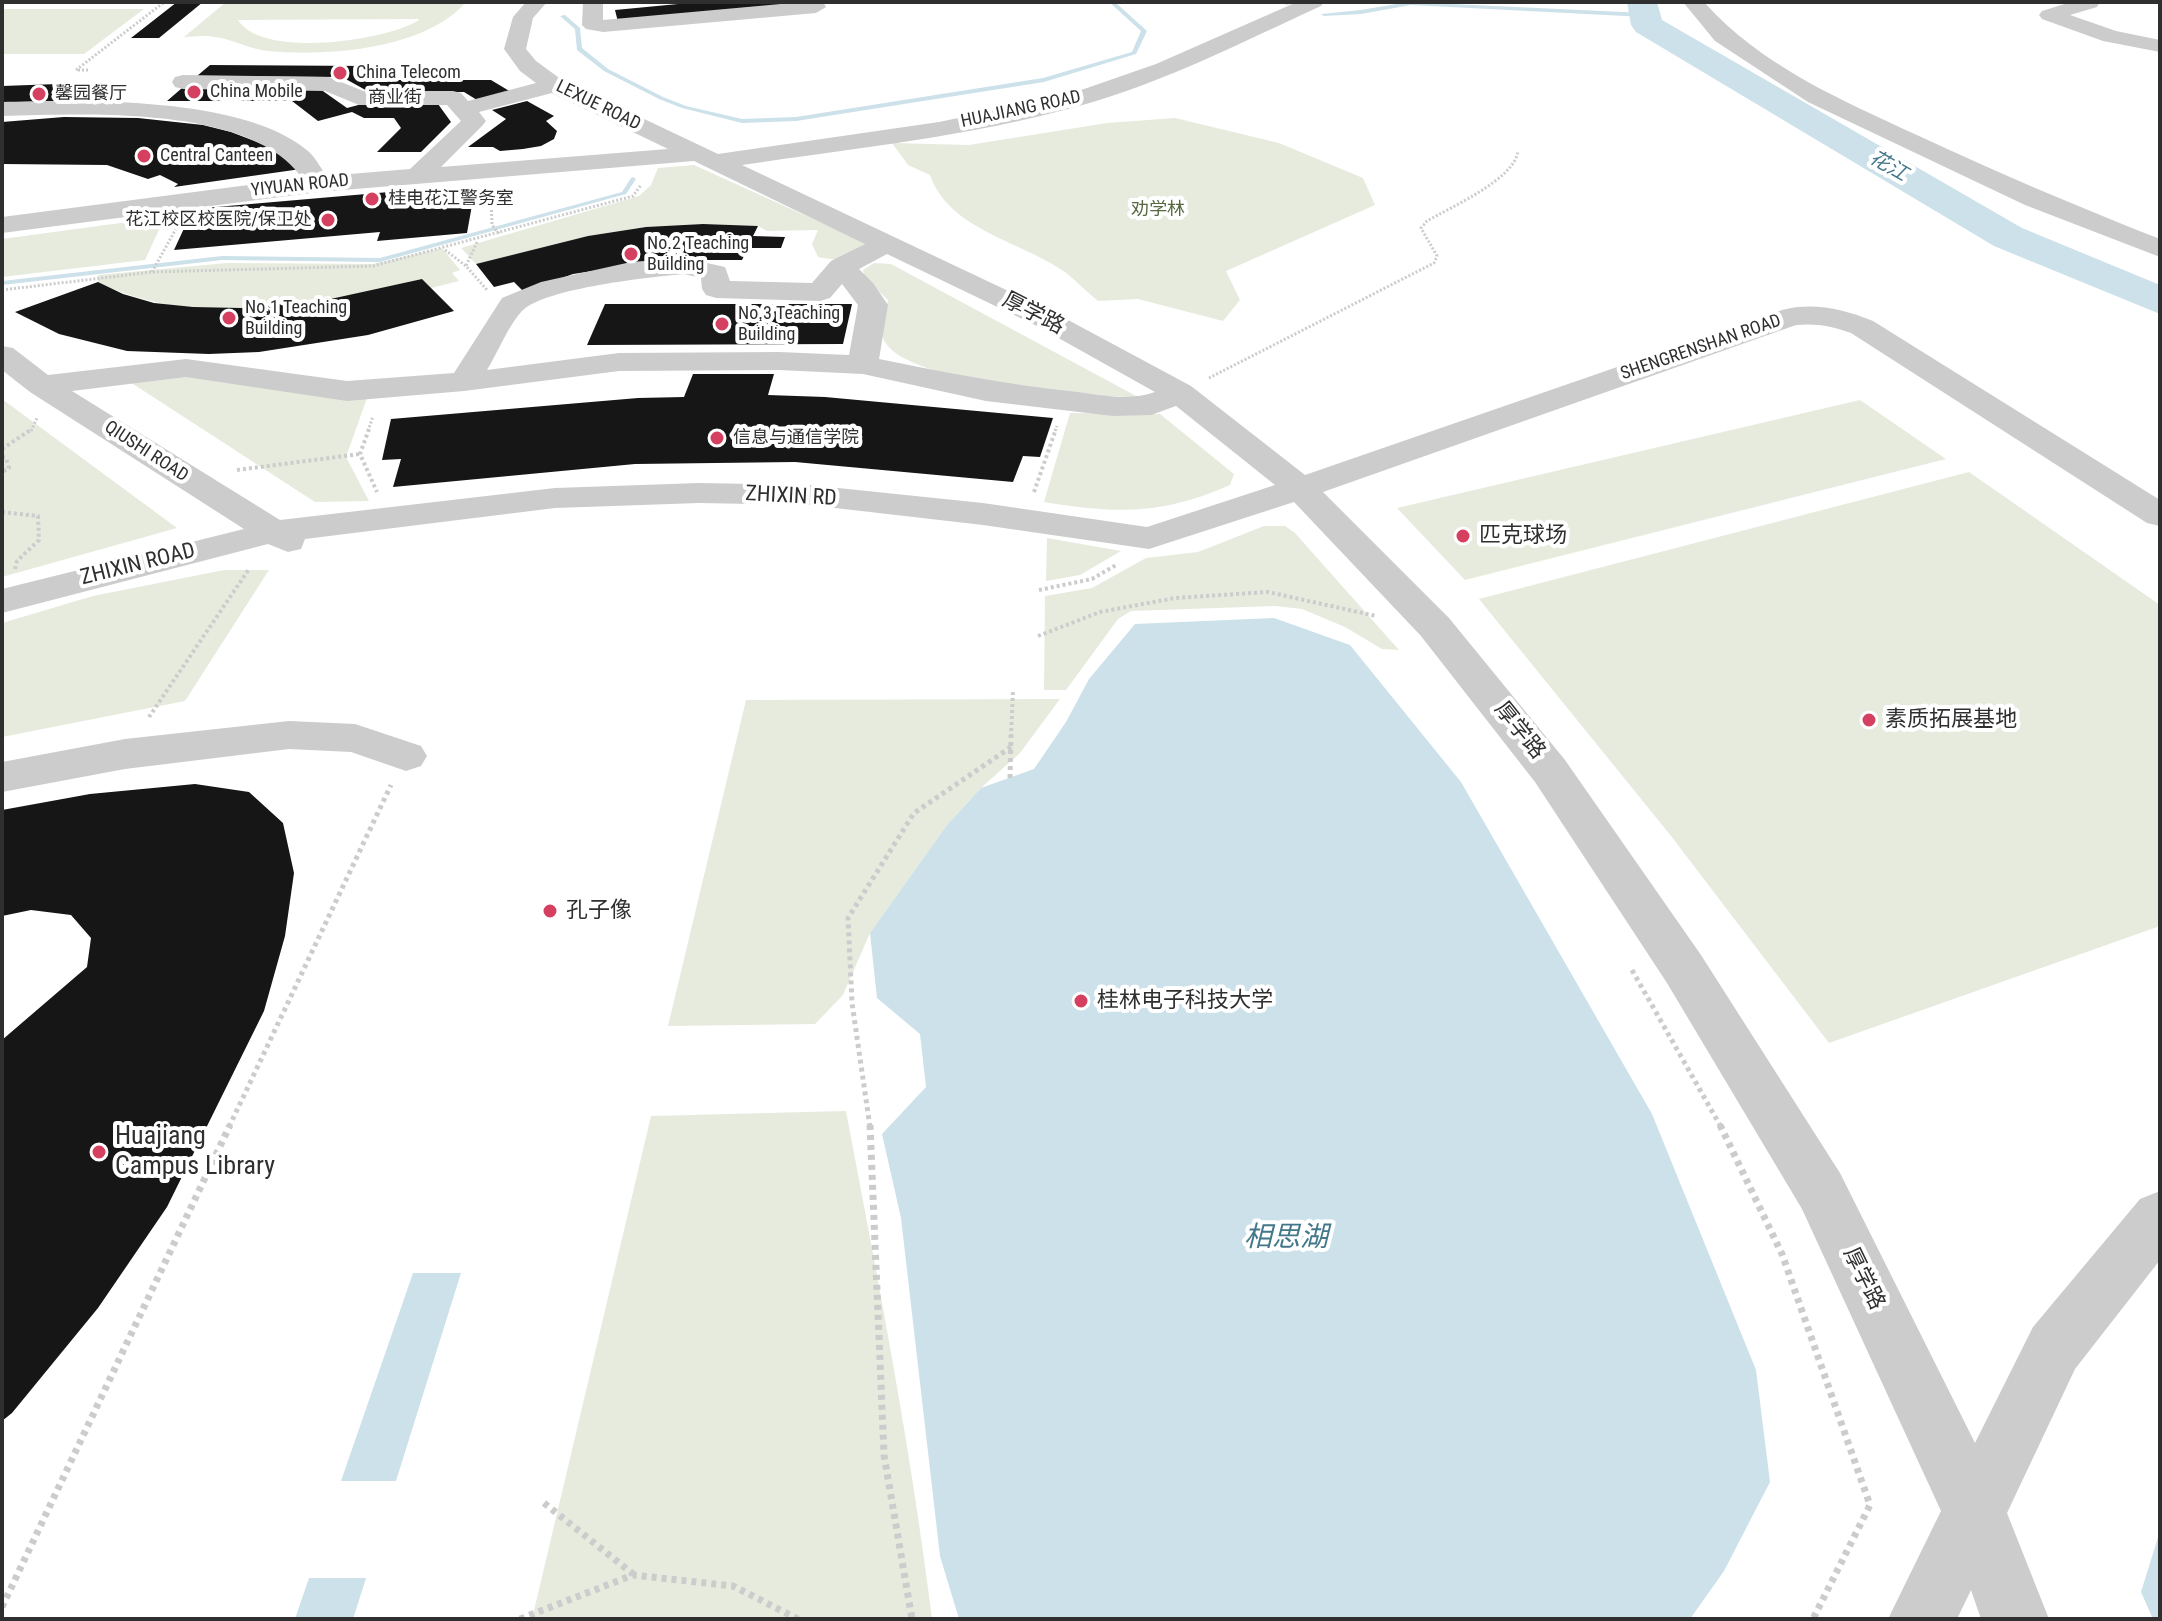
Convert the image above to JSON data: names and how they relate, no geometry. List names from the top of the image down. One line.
{"streets":{"street":["商业街","LEXUE ROAD","HUAJIANG ROAD","YIYUAN ROAD","厚学路","SHENGRENSHAN ROAD","QIUSHI ROAD","ZHIXIN RD","ZHIXIN ROAD"]},"crossings":[["LEXUE ROAD","HUAJIANG ROAD"],["LEXUE ROAD","YIYUAN ROAD"],["LEXUE ROAD","厚学路"],["HUAJIANG ROAD","YIYUAN ROAD"],["HUAJIANG ROAD","厚学路"],["YIYUAN ROAD","厚学路"],["厚学路","SHENGRENSHAN ROAD"],["厚学路","ZHIXIN RD"],["SHENGRENSHAN ROAD","ZHIXIN RD"],["QIUSHI ROAD","ZHIXIN RD"],["QIUSHI ROAD","ZHIXIN ROAD"],["ZHIXIN RD","ZHIXIN ROAD"]],"water":["花江","相思湖"],"parks":["劝学林"],"places":["China Telecom","China Mobile","馨园餐厅","Central Canteen","桂电花江警务室","花江校区校医院/保卫处","No.2 Teaching Building","No.1 Teaching Building","No.3 Teaching Building","信息与通信学院","匹克球场","素质拓展基地","孔子像","桂林电子科技大学","Huajiang Campus Library"]}
